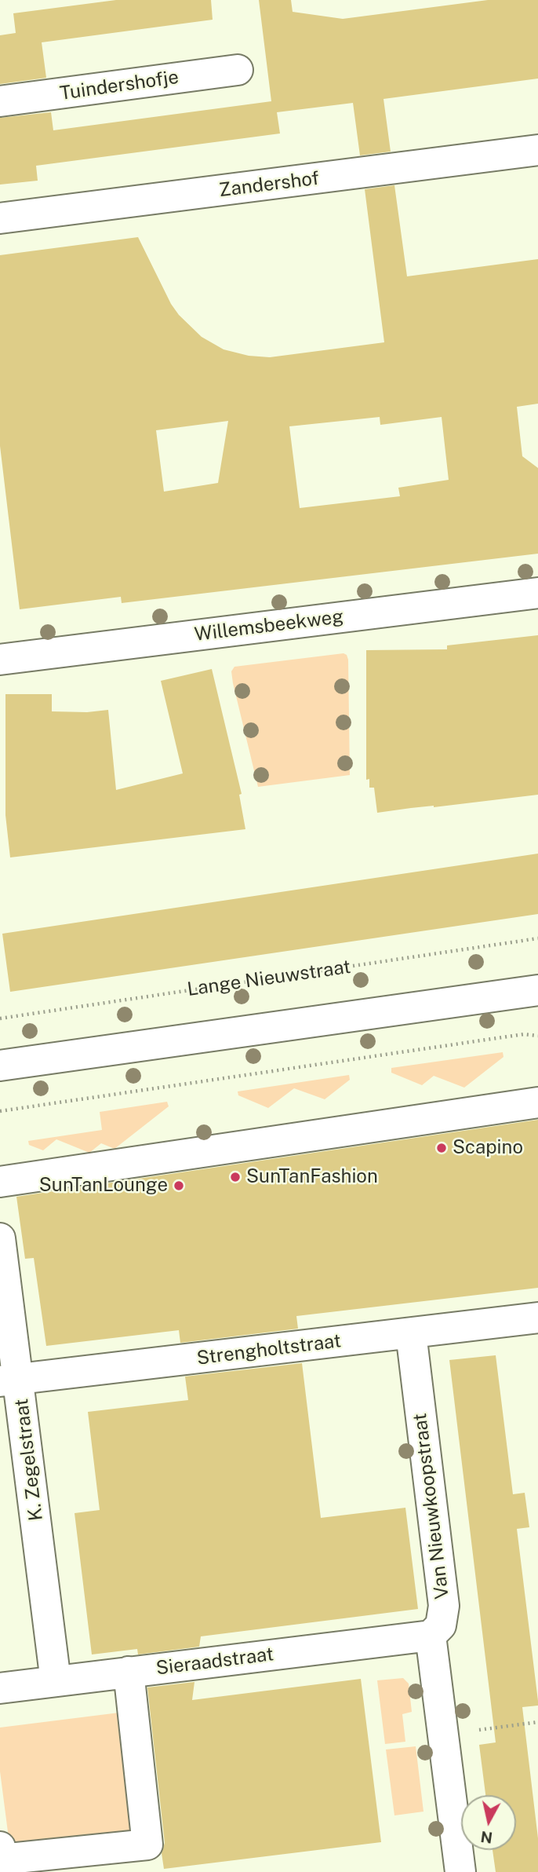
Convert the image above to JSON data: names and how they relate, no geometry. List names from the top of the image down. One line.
{"streets":{"street":["Tuindershofje","Zandershof","Willemsbeekweg","Strengholtstraat","K. Zegelstraat","Van Nieuwkoopstraat","Sieraadstraat"],"path":["Lange Nieuwstraat"]},"crossings":[["Strengholtstraat","K. Zegelstraat"],["Strengholtstraat","Van Nieuwkoopstraat"],["K. Zegelstraat","Sieraadstraat"],["Van Nieuwkoopstraat","Sieraadstraat"]],"places":["Scapino","SunTanFashion","SunTanLounge"],"north":"bottom"}
